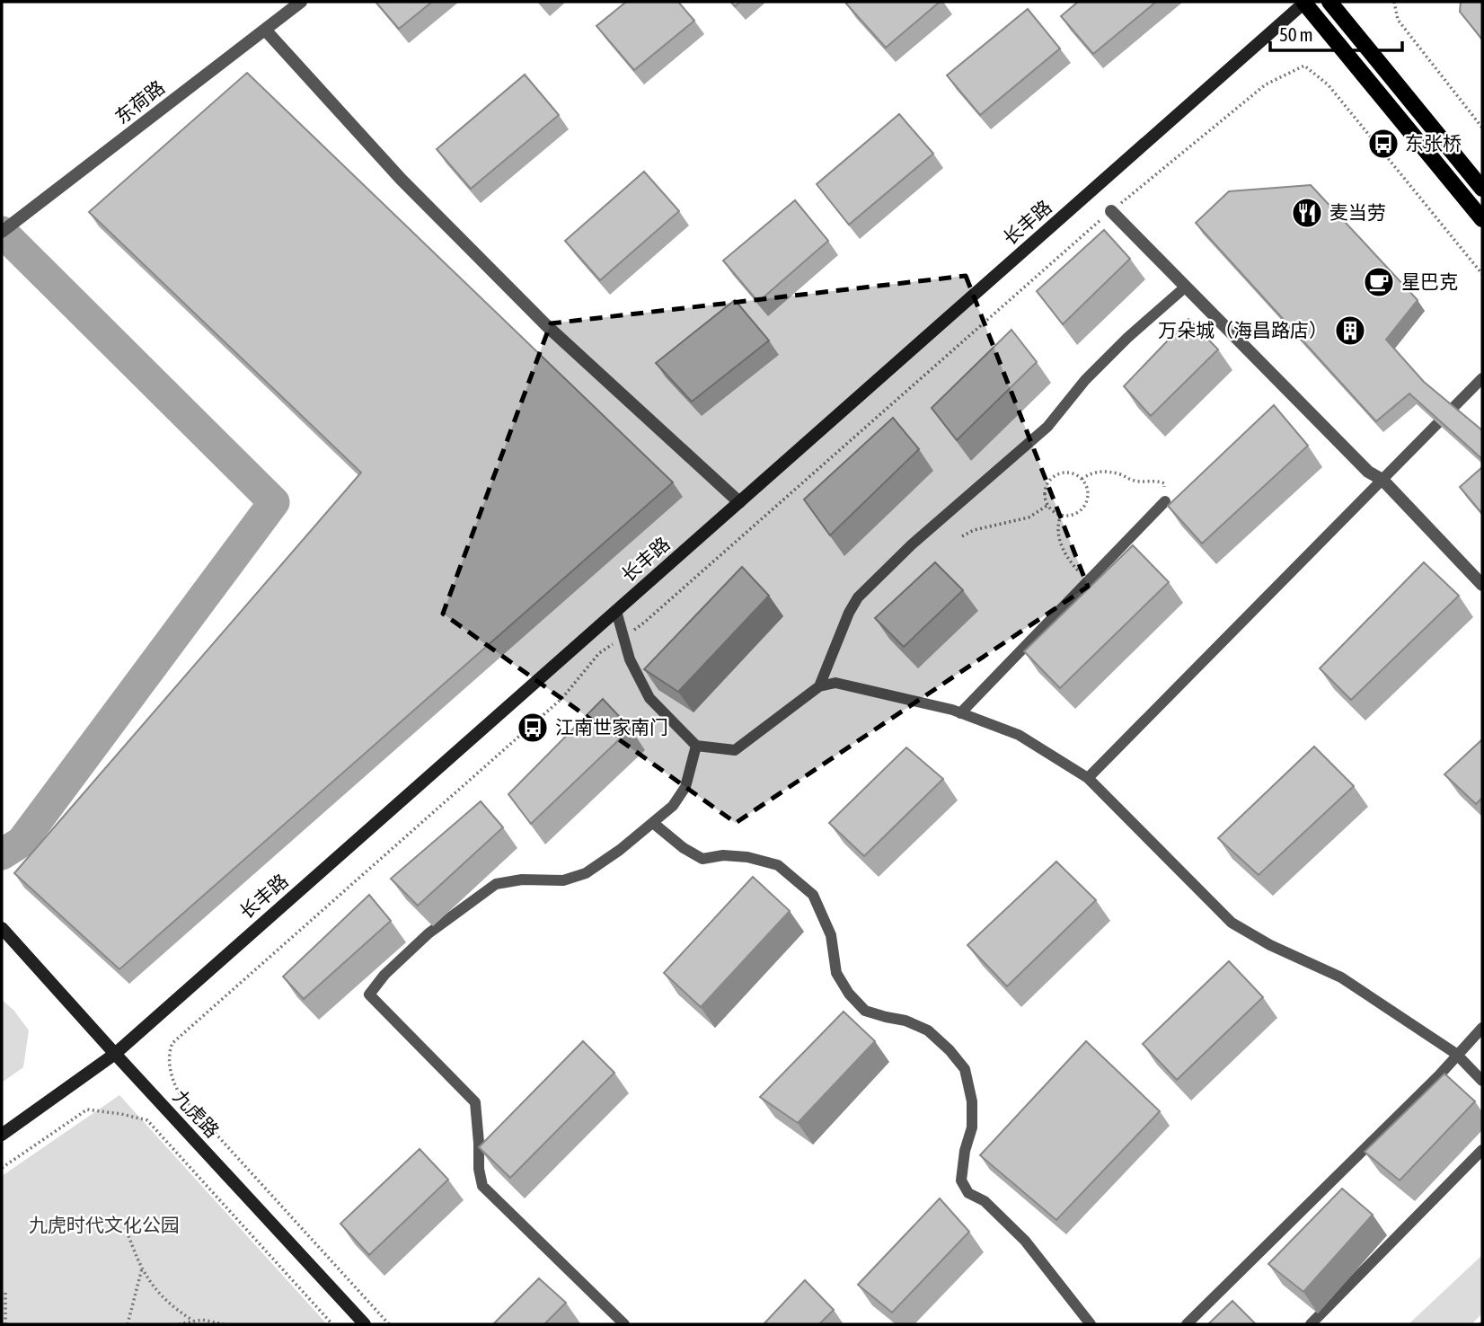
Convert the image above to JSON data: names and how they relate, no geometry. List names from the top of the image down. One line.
{"streets":{"street":["东荷路","长丰路","九虎路"]},"crossings":[["长丰路","九虎路"]],"parks":["九虎时代文化公园"],"places":{"bus stop":["东张桥","江南世家南门"],"restaurant":["麦当劳"],"cafe":["星巴克"],"building":["万朵城（海昌路店）"]},"scale_bar":"50 m"}
